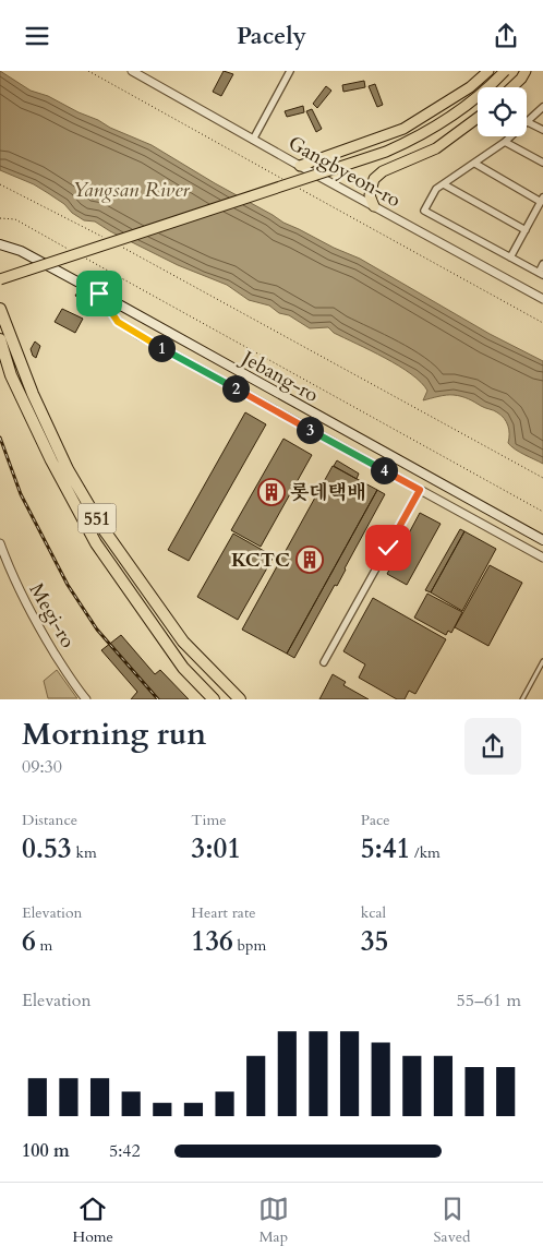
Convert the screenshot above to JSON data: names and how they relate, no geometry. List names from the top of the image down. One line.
{"streets":{"highway":["551"],"main road":["Jebang-ro"],"street":["Gangbyeon-ro","Megi-ro"]},"water":["Yangsan River"],"places":{"building":["롯데택배","KCTC"]},"page":{"header":"Pacely","pins":["1","2","3","4"],"heading":["Morning run","09:30"],"stats":[["Distance","0.53 km"],["Time","3:01"],["Pace","5:41 /km"],["Elevation","6 m"],["Heart rate","136 bpm"],["kcal","35"]],"chart":["Elevation","55–61 m"],"list":[{"name":"100 m","note":"5:42"}],"tabs":["Home","Map","Saved"]}}
